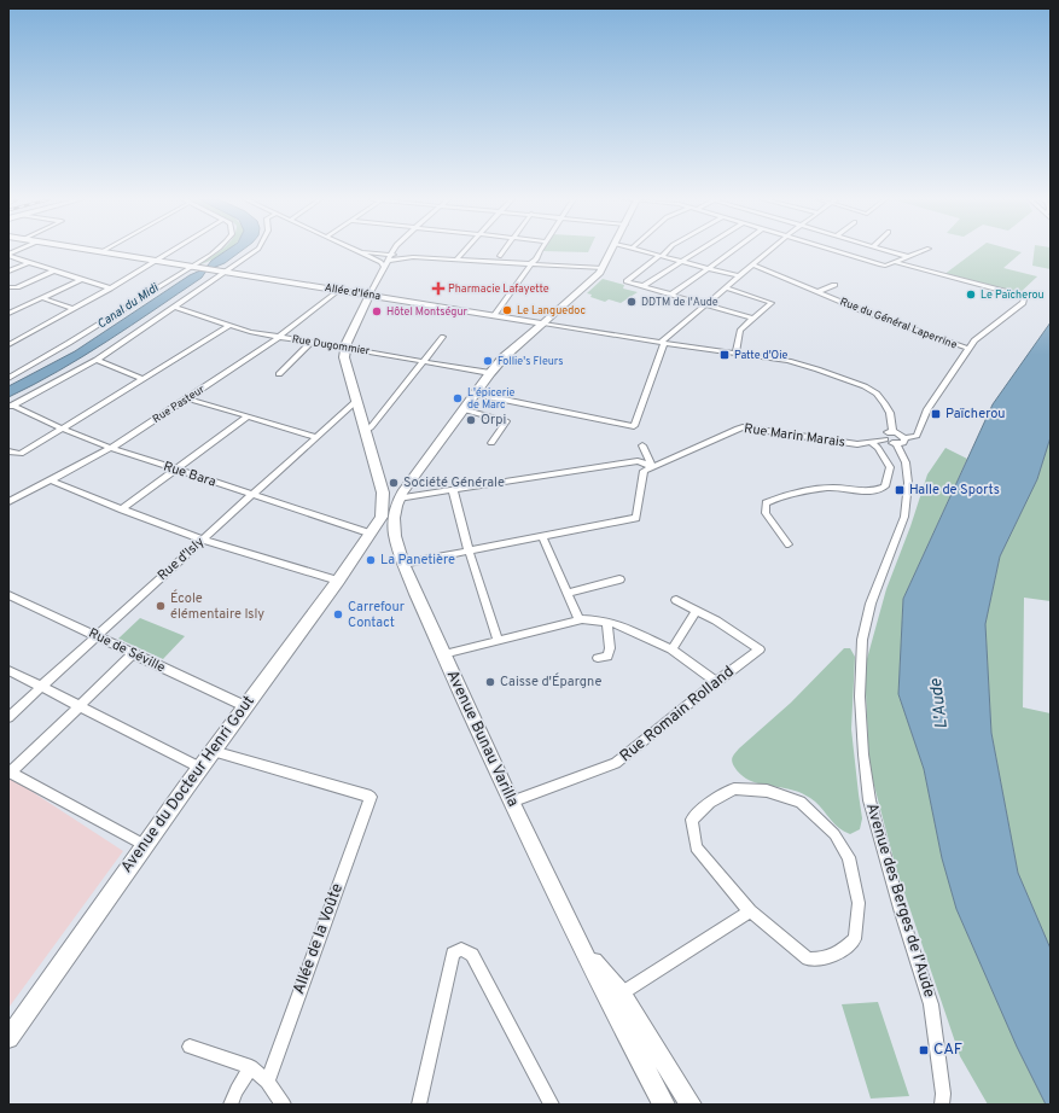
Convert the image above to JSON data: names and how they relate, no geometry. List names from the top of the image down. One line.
{"streets":{"main road":["Allée d'Iéna","Avenue Bunau Varilla","Avenue du Docteur Henri Gout"],"street":["Rue du Général Laperrine","Rue Dugommier","Rue Pasteur","Rue Marin Marais","Rue Bara","Rue d'Isly","Rue de Séville","Rue Romain Rolland","Avenue des Berges de l'Aude","Allée de la Voûte"]},"crossings":[["Allée d'Iéna","Rue Pasteur"],["Allée d'Iéna","Avenue Bunau Varilla"],["Rue Dugommier","Rue Pasteur"],["Rue Dugommier","Avenue Bunau Varilla"],["Rue Pasteur","Rue Bara"],["Rue Bara","Rue d'Isly"],["Rue Bara","Avenue Bunau Varilla"],["Rue Bara","Avenue du Docteur Henri Gout"],["Rue d'Isly","Rue de Séville"],["Rue d'Isly","Avenue Bunau Varilla"],["Rue de Séville","Avenue du Docteur Henri Gout"],["Rue Romain Rolland","Avenue Bunau Varilla"],["Avenue Bunau Varilla","Avenue du Docteur Henri Gout"],["Avenue du Docteur Henri Gout","Allée de la Voûte"]],"water":["Canal du Midi","L'Aude"],"places":{"health":["Pharmacie Lafayette"],"other":["Le Païcherou","DDTM de l'Aude","Le Languedoc","Hôtel Montségur","Follie's Fleurs","L'épicerie de Marc","Orpi","Société Générale","La Panetière","École élémentaire Isly","Carrefour Contact","Caisse d'Épargne"],"transit":["Patte d'Oie","Païcherou","Halle de Sports","CAF"]}}
